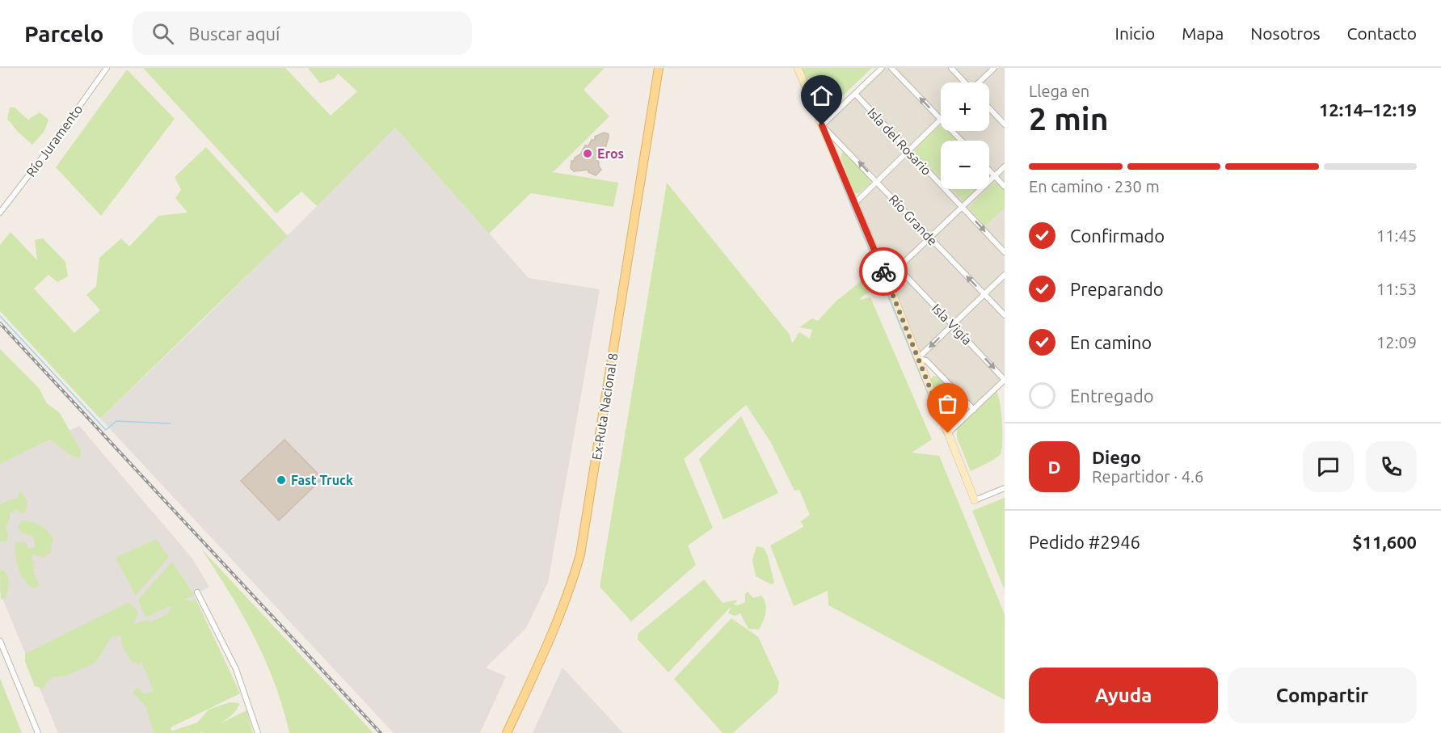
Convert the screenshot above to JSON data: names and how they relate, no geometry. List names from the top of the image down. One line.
{"streets":{"main road":["Ex-Ruta Nacional 8"],"street":["Río Juramento","Isla del Rosario","Río Grande","Isla Vigía"]},"places":["Eros","Fast Truck"],"page":{"header":"Parcelo","search":"Buscar aquí","nav":["Inicio","Mapa","Nosotros","Contacto"],"heading":["2 min","Llega en","12:14–12:19"],"panel":["Diego","Repartidor · 4.6","Pedido #2946","$11,600"],"map_buttons":["+","−"],"bar":"En camino · 230 m","list":[["Confirmado","11:45"],["Preparando","11:53"],["En camino","12:09"],"Entregado"],"round":"D","buttons":["Ayuda","Compartir"]}}
